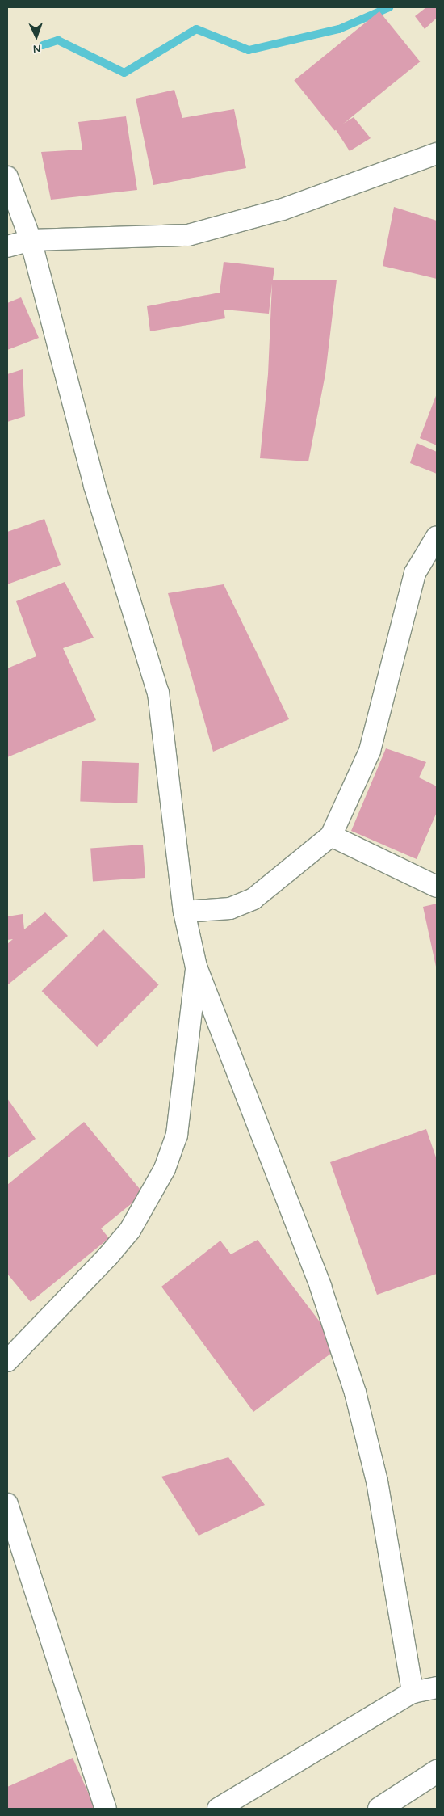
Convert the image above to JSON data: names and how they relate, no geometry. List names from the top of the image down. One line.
{"north":"bottom"}
